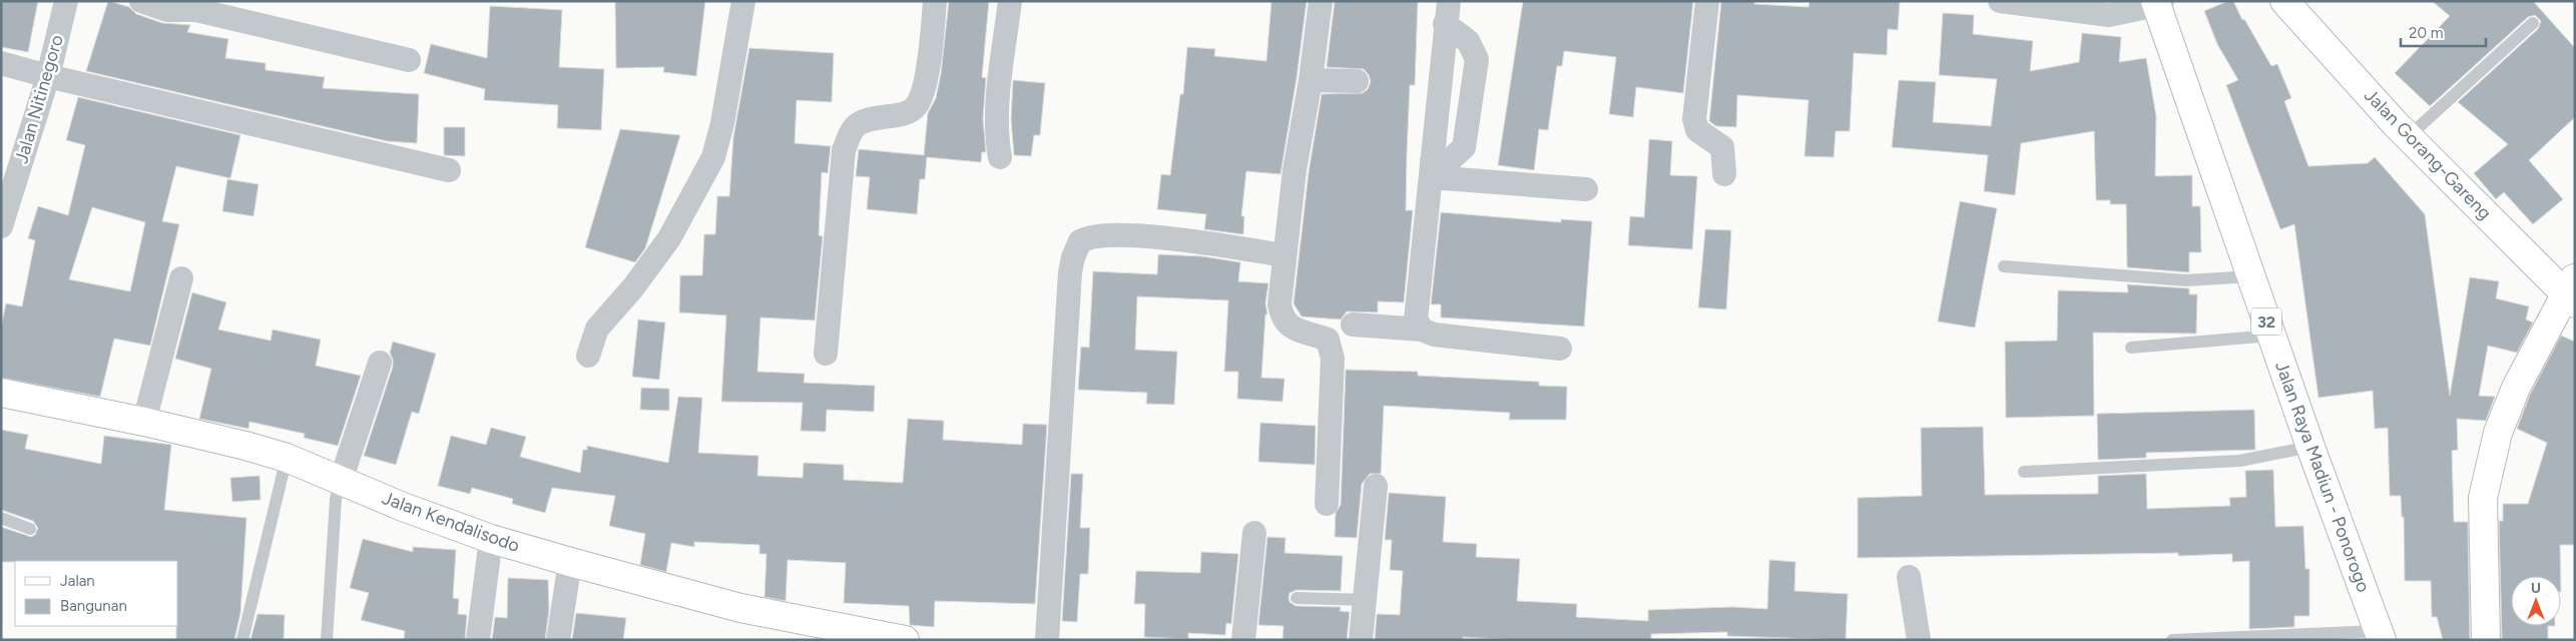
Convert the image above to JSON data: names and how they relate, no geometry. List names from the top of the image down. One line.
{"streets":{"main road":["Jalan Gorang-Gareng","32","Jalan Raya Madiun - Ponorogo","Jalan Kendalisodo"],"street":["Jalan Nitinegoro"]},"legend":["Jalan","Bangunan"],"scale_bar":"20 m","north":"top"}
